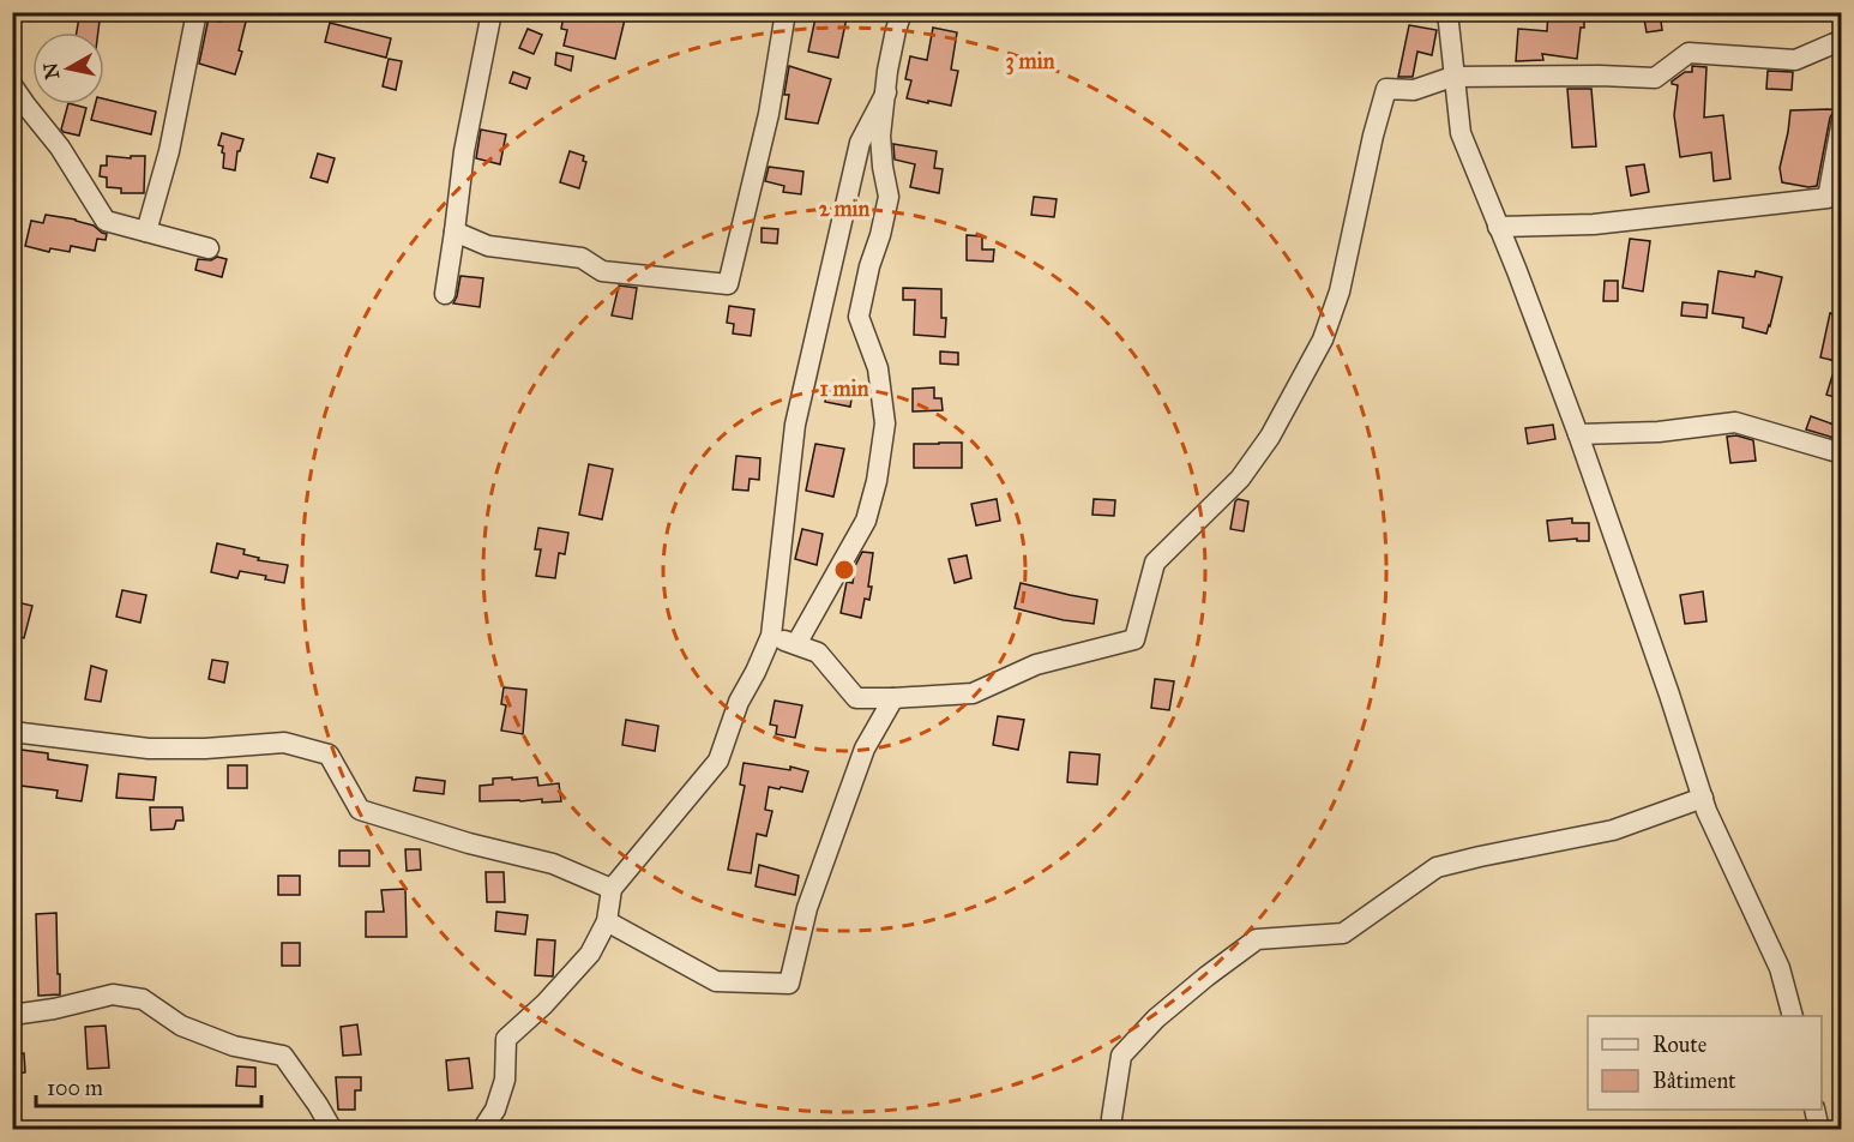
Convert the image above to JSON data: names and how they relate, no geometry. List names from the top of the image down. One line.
{"legend":["Route","Bâtiment"],"scale_bar":"100 m","north":"left","rings":["3 min","2 min","1 min"]}
